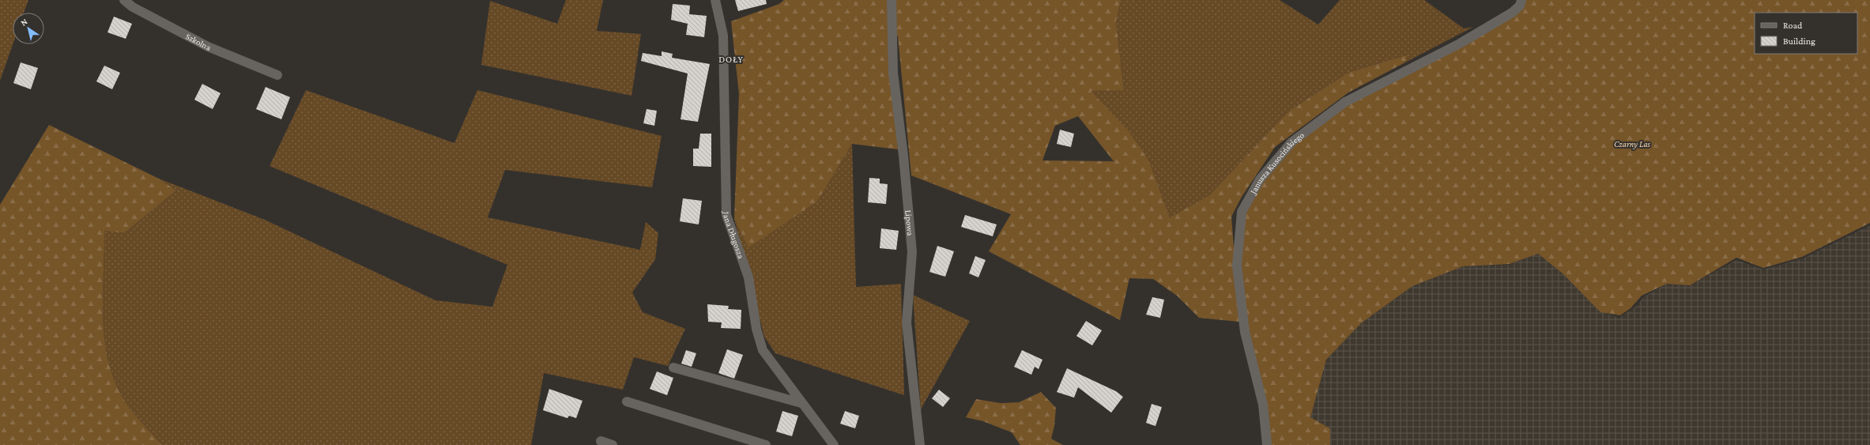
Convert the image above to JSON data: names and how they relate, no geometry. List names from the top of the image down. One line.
{"streets":{"street":["Szkolna","Janusza Kusocińskiego","Lipowa","Jana Długosza"]},"districts":["DOŁY"],"parks":["Czarny Las"],"legend":["Road","Building"],"north":"top left"}
